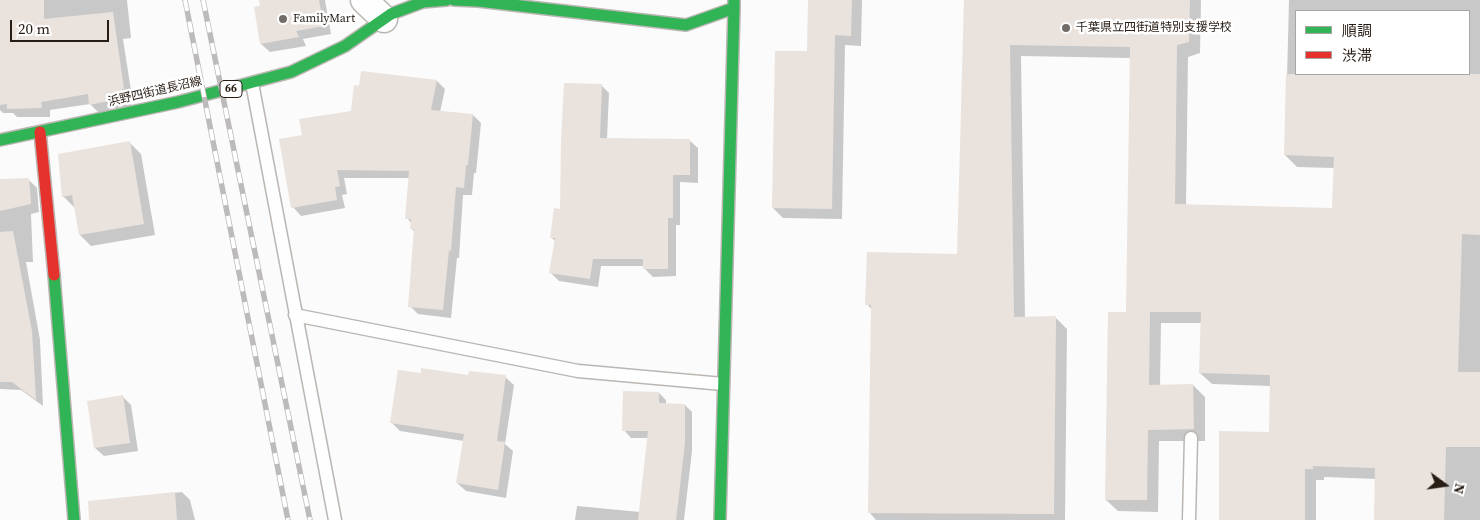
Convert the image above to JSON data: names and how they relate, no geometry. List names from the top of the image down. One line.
{"streets":{"street":["66","浜野四街道長沼線"]},"places":["FamilyMart","千葉県立四街道特別支援学校"],"legend":["順調","渋滞"],"scale_bar":"20 m","north":"right"}
